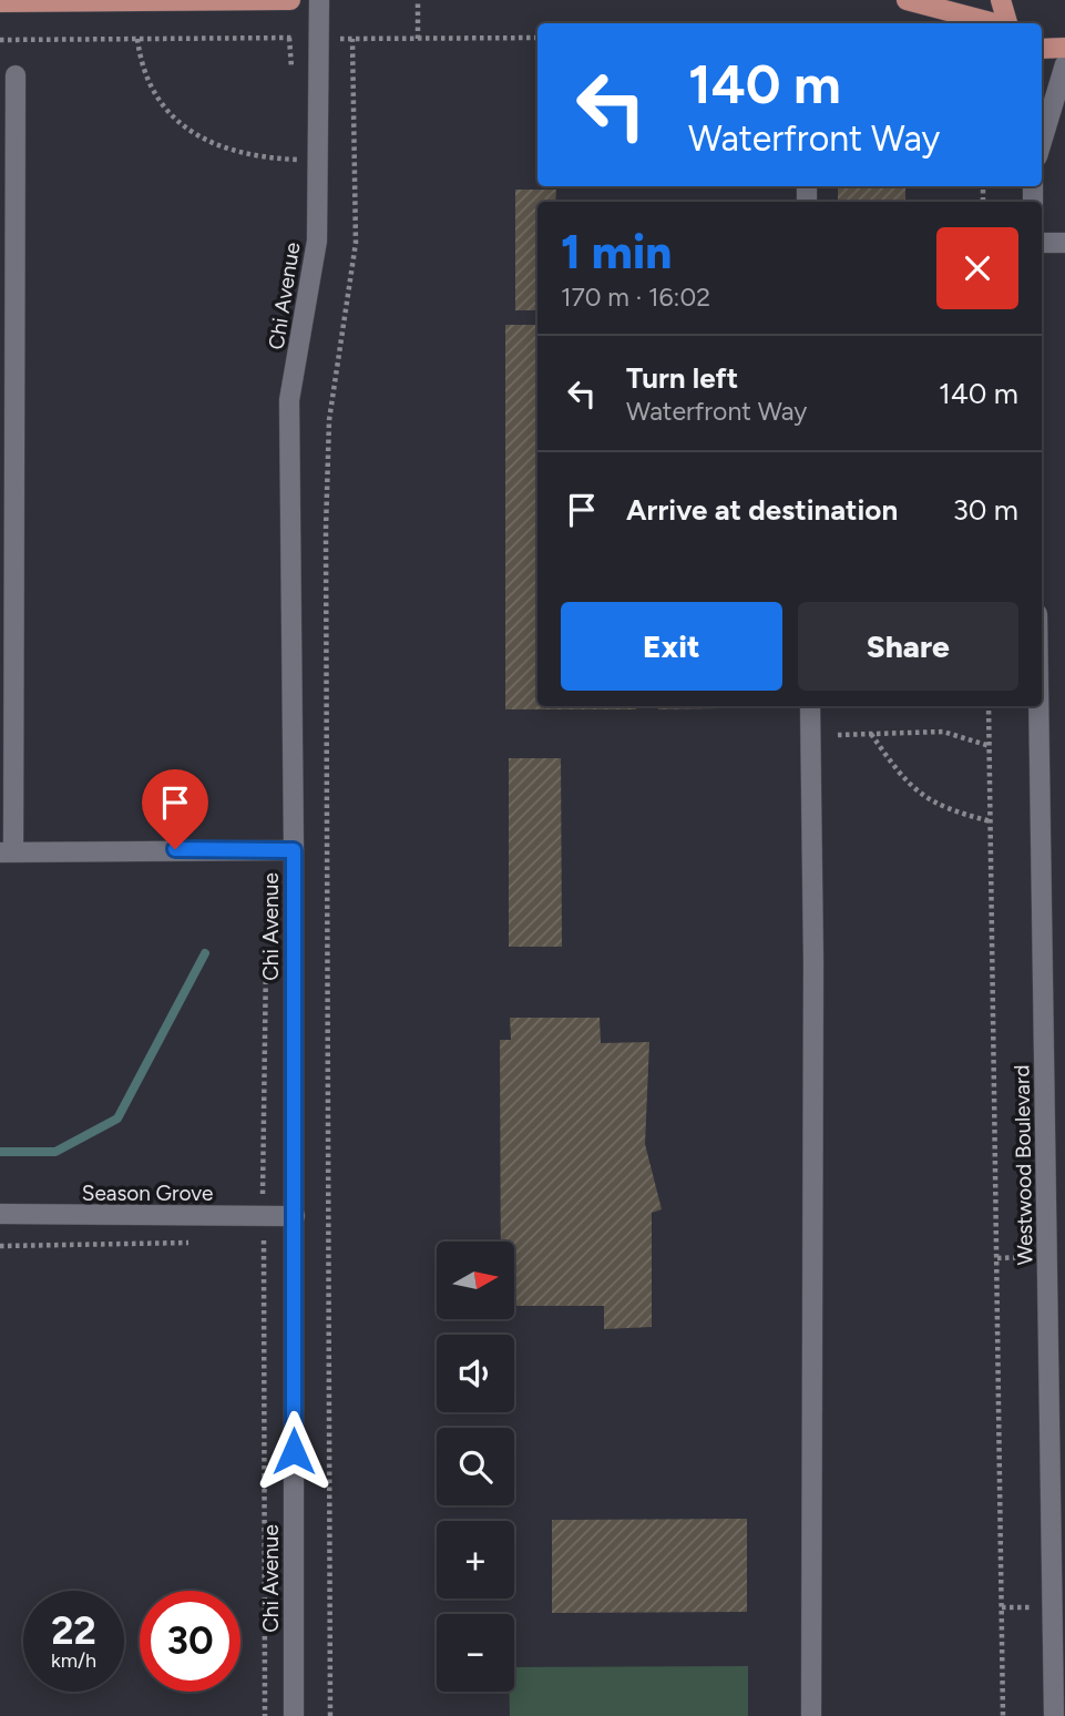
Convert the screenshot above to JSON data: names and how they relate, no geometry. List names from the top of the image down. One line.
{"streets":{"street":["Chi Avenue","Westwood Boulevard","Season Grove"]},"crossings":[["Chi Avenue","Season Grove"]],"north":"right","page":{"turn":["140 m","Waterfront Way"],"heading":["1 min","170 m · 16:02"],"list":[{"name":"Turn left","note":"Waterfront Way","value":"140 m"},{"name":"Arrive at destination","value":"30 m"}],"buttons":["Exit","Share"],"map_buttons":["+","−"],"speed":"22 km/h","limit":"30"}}
